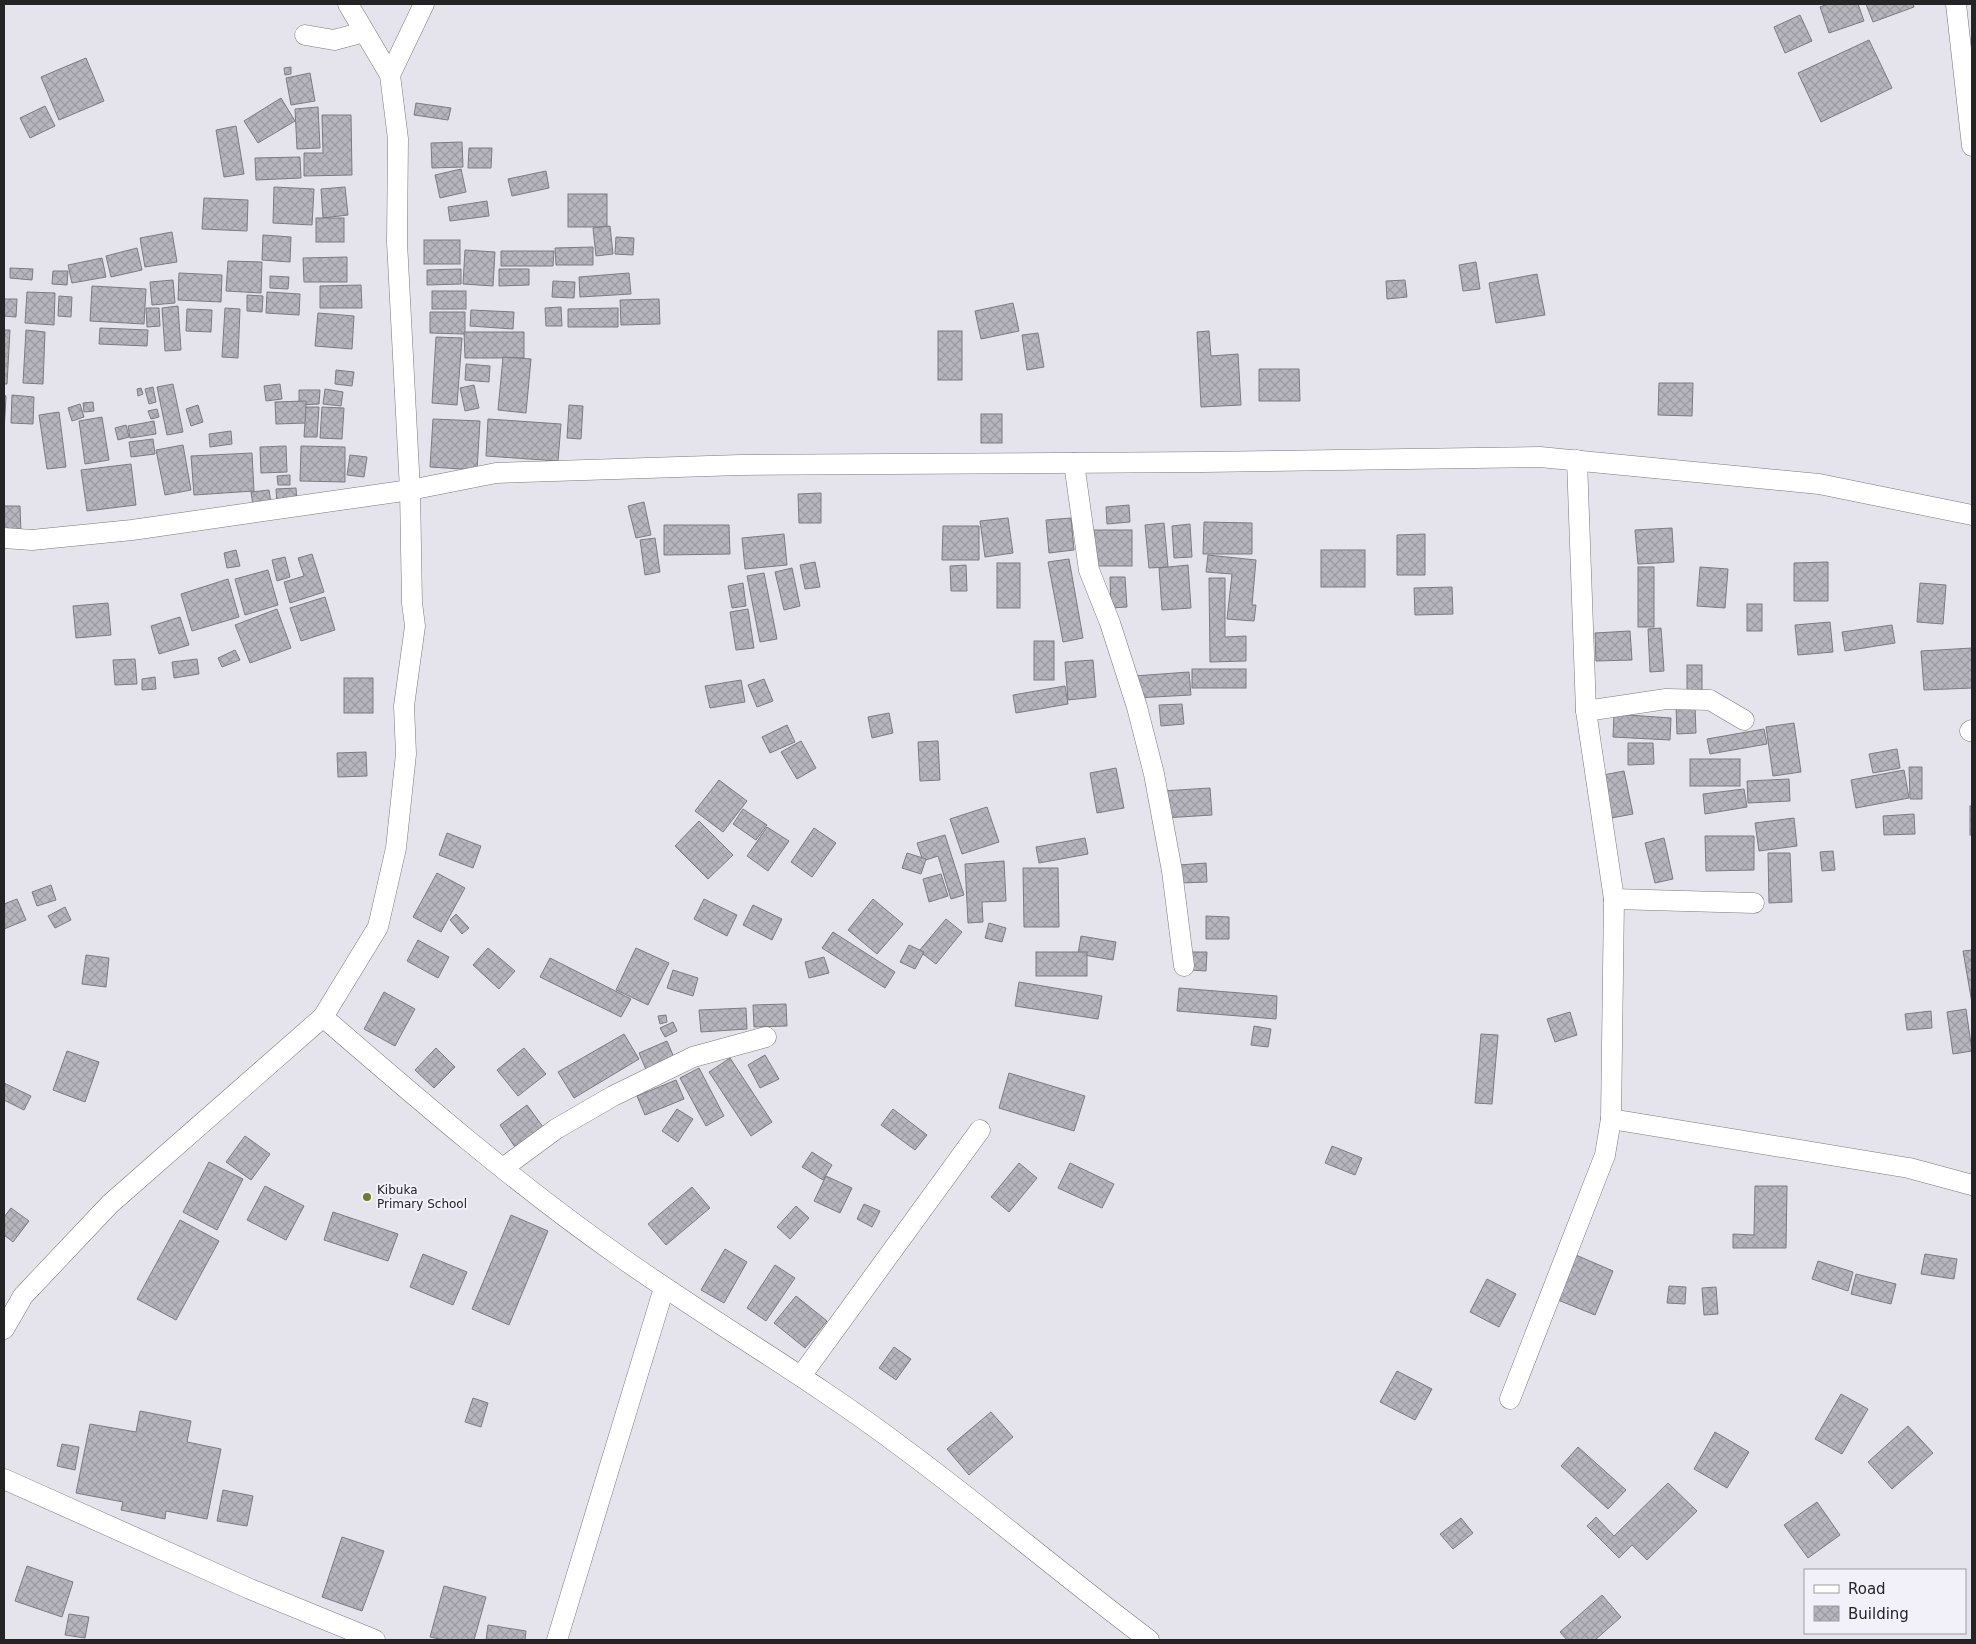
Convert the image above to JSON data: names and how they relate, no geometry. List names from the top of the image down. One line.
{"places":["Kibuka Primary School"],"legend":["Road","Building"]}
